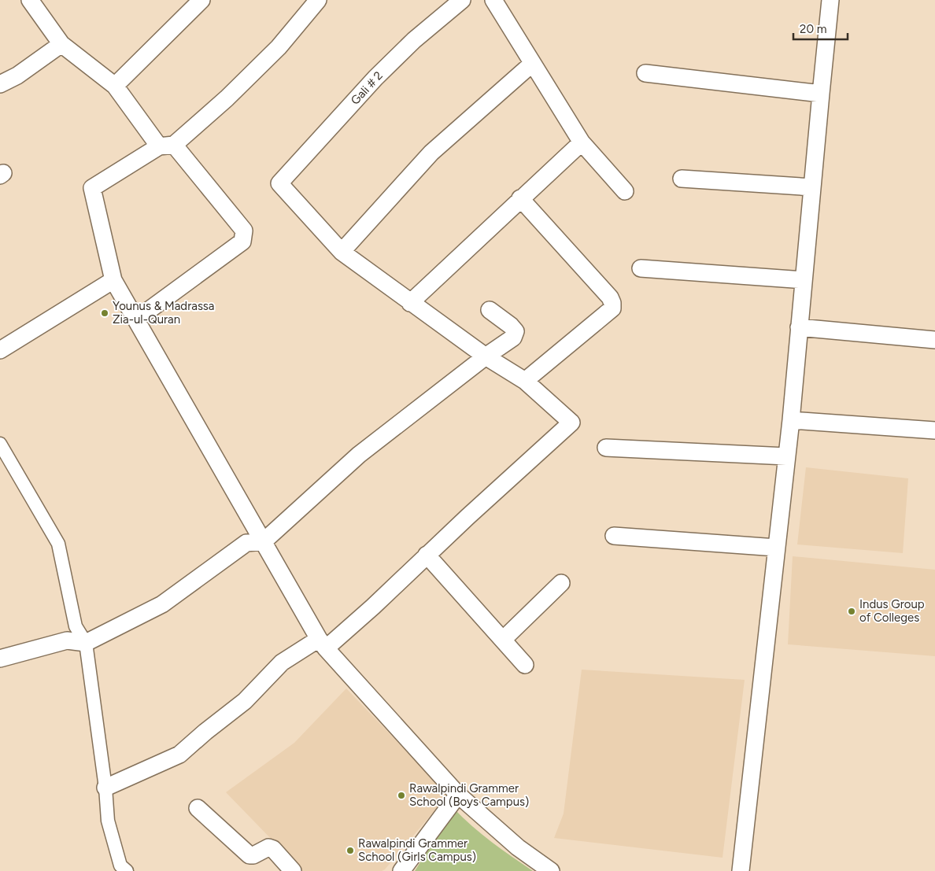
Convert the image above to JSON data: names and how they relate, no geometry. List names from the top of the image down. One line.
{"streets":{"street":["Gali # 2"]},"places":["Younus & Madrassa Zia-ul-Quran","Indus Group of Colleges","Rawalpindi Grammer School (Boys Campus)","Rawalpindi Grammer School (Girls Campus)"],"scale_bar":"20 m"}
